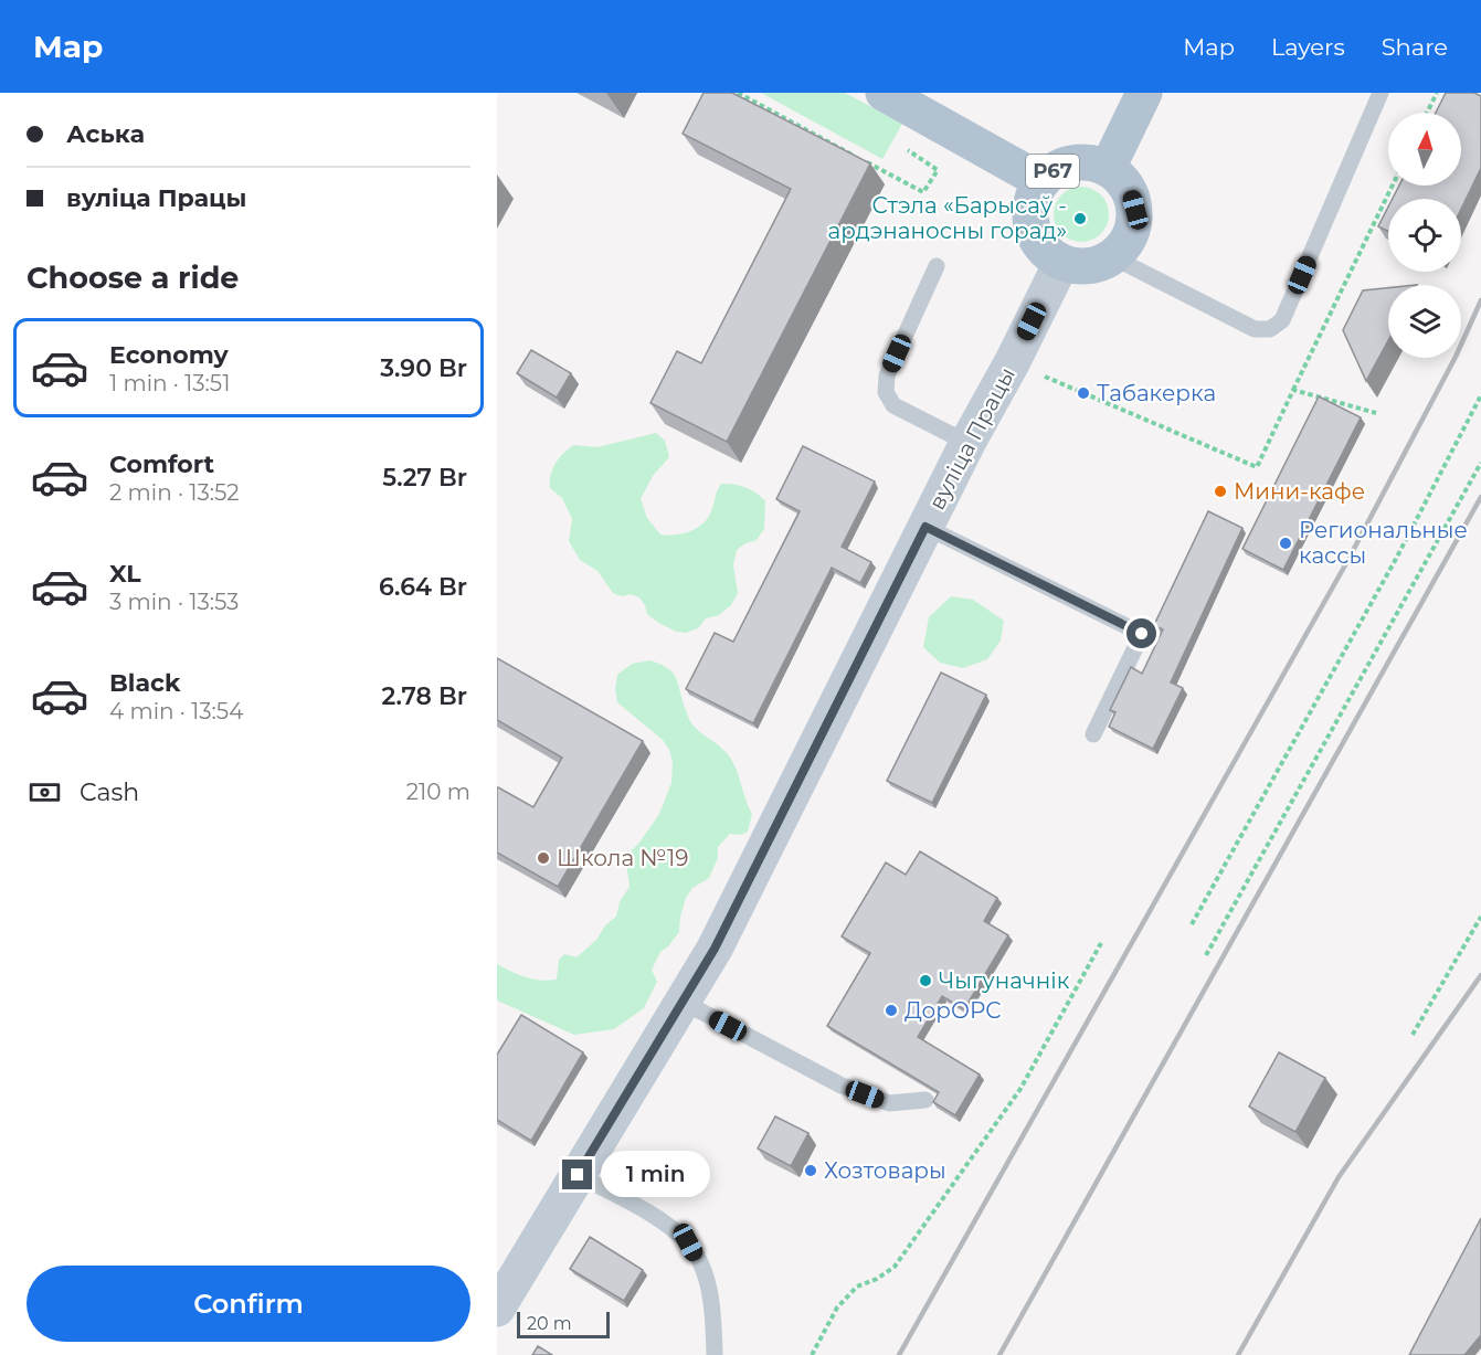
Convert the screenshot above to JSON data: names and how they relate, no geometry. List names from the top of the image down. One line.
{"streets":{"main road":["Р67","вуліца Працы"]},"crossings":[["Р67","вуліца Працы"]],"places":["Стэла «Барысаў - ардэнаносны горад»","Табакерка","Мини-кафе","Региональные кассы","Школа №19","Чыгуначнік","ДорОРС","Хозтовары"],"scale_bar":"20 m","north":"top","page":{"header":"Map","nav":["Map","Layers","Share"],"banner":["Аська","вуліца Працы"],"heading":"Choose a ride","list":[{"name":"Economy","note":"1 min · 13:51","value":"3.90 Br"},{"name":"Comfort","note":"2 min · 13:52","value":"5.27 Br"},{"name":"XL","note":"3 min · 13:53","value":"6.64 Br"},{"name":"Black","note":"4 min · 13:54","value":"2.78 Br"}],"pay":["Cash","210 m"],"bubble":"1 min","buttons":"Confirm","scale":"20 m"}}
